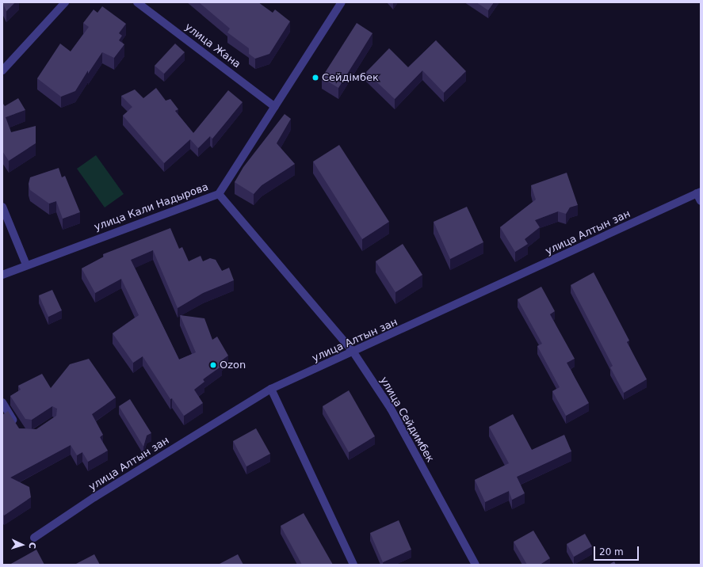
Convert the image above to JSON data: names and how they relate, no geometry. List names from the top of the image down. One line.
{"streets":{"street":["улица Жана","улица Кали Надырова","улица Алтын зан","улица Сейдимбек"]},"crossings":[["улица Жана","улица Кали Надырова"],["улица Кали Надырова","улица Сейдимбек"],["улица Алтын зан","улица Сейдимбек"]],"places":["Сейдімбек","Ozon"],"scale_bar":"20 m","north":"right"}
